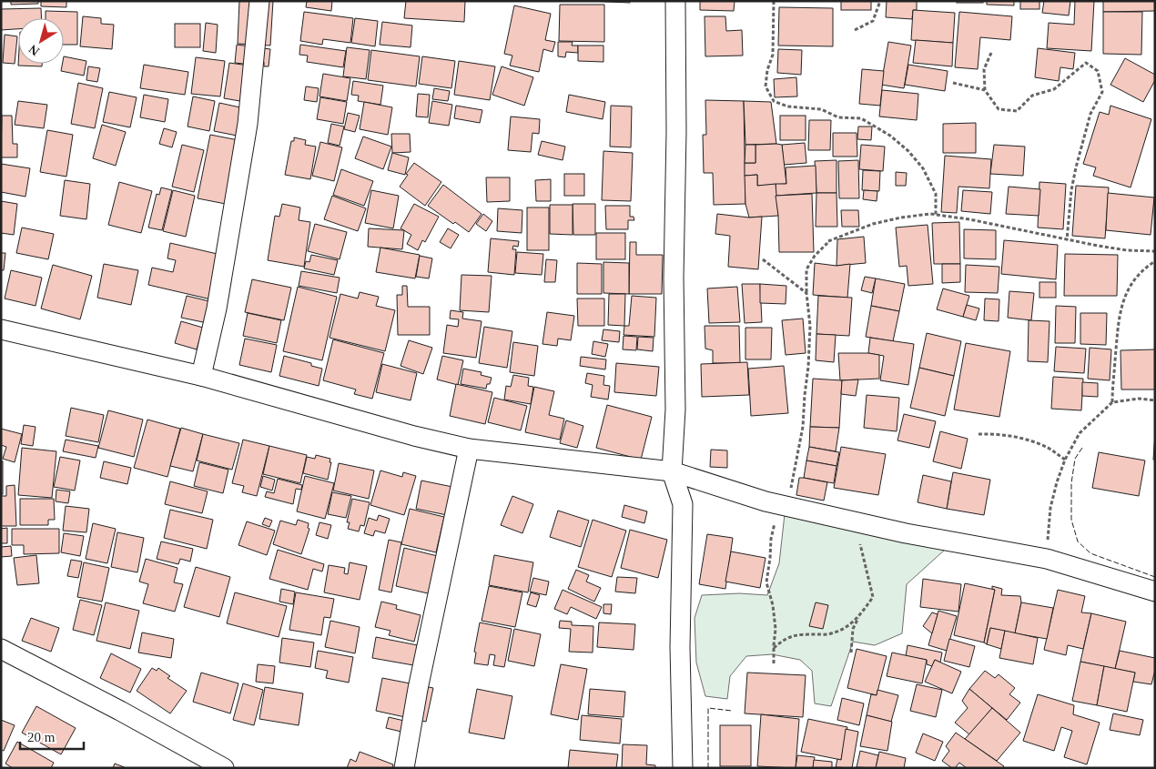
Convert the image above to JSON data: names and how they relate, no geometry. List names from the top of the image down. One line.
{"scale_bar":"20 m","north":"bottom left"}
